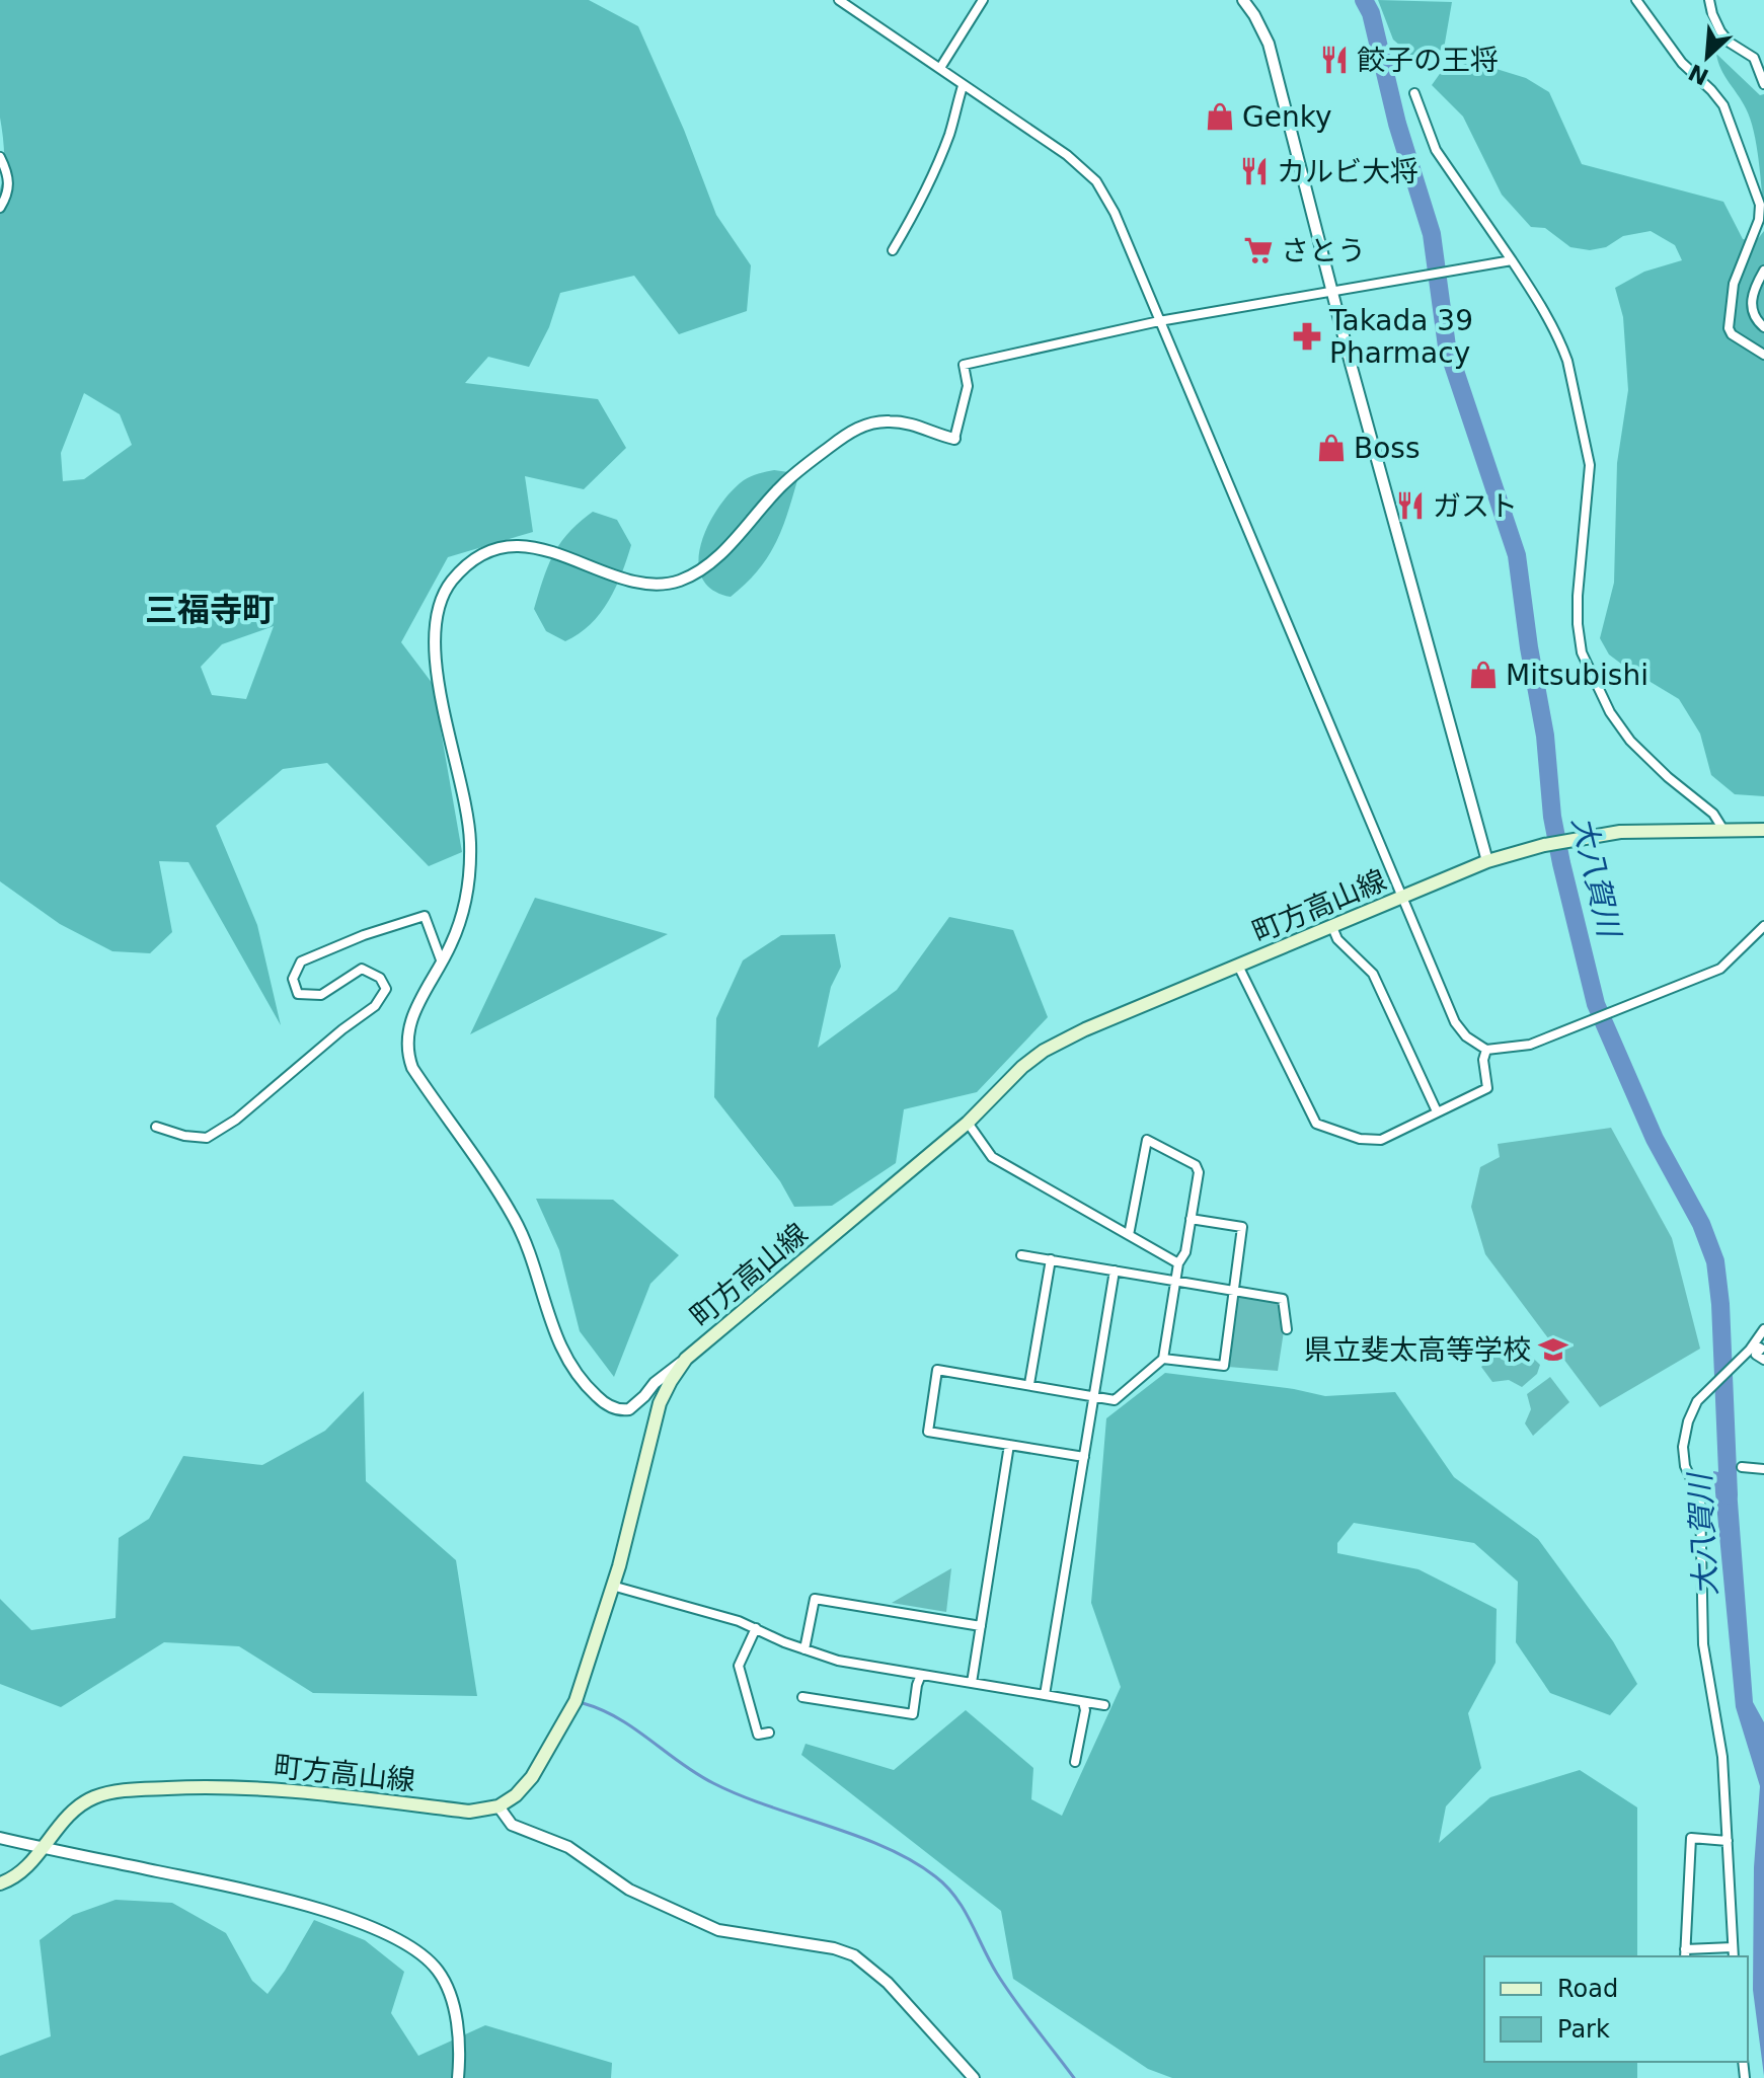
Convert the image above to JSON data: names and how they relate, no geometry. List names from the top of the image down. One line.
{"streets":{"main road":["町方高山線"]},"districts":["三福寺町"],"water":["大八賀川"],"places":{"restaurant":["餃子の王将","カルビ大将","ガスト"],"shop":["Genky","Boss","Mitsubishi"],"supermarket":["さとう"],"pharmacy":["Takada 39 Pharmacy"],"school or university":["県立斐太高等学校"]},"legend":["Road","Park"],"north":"bottom left"}
